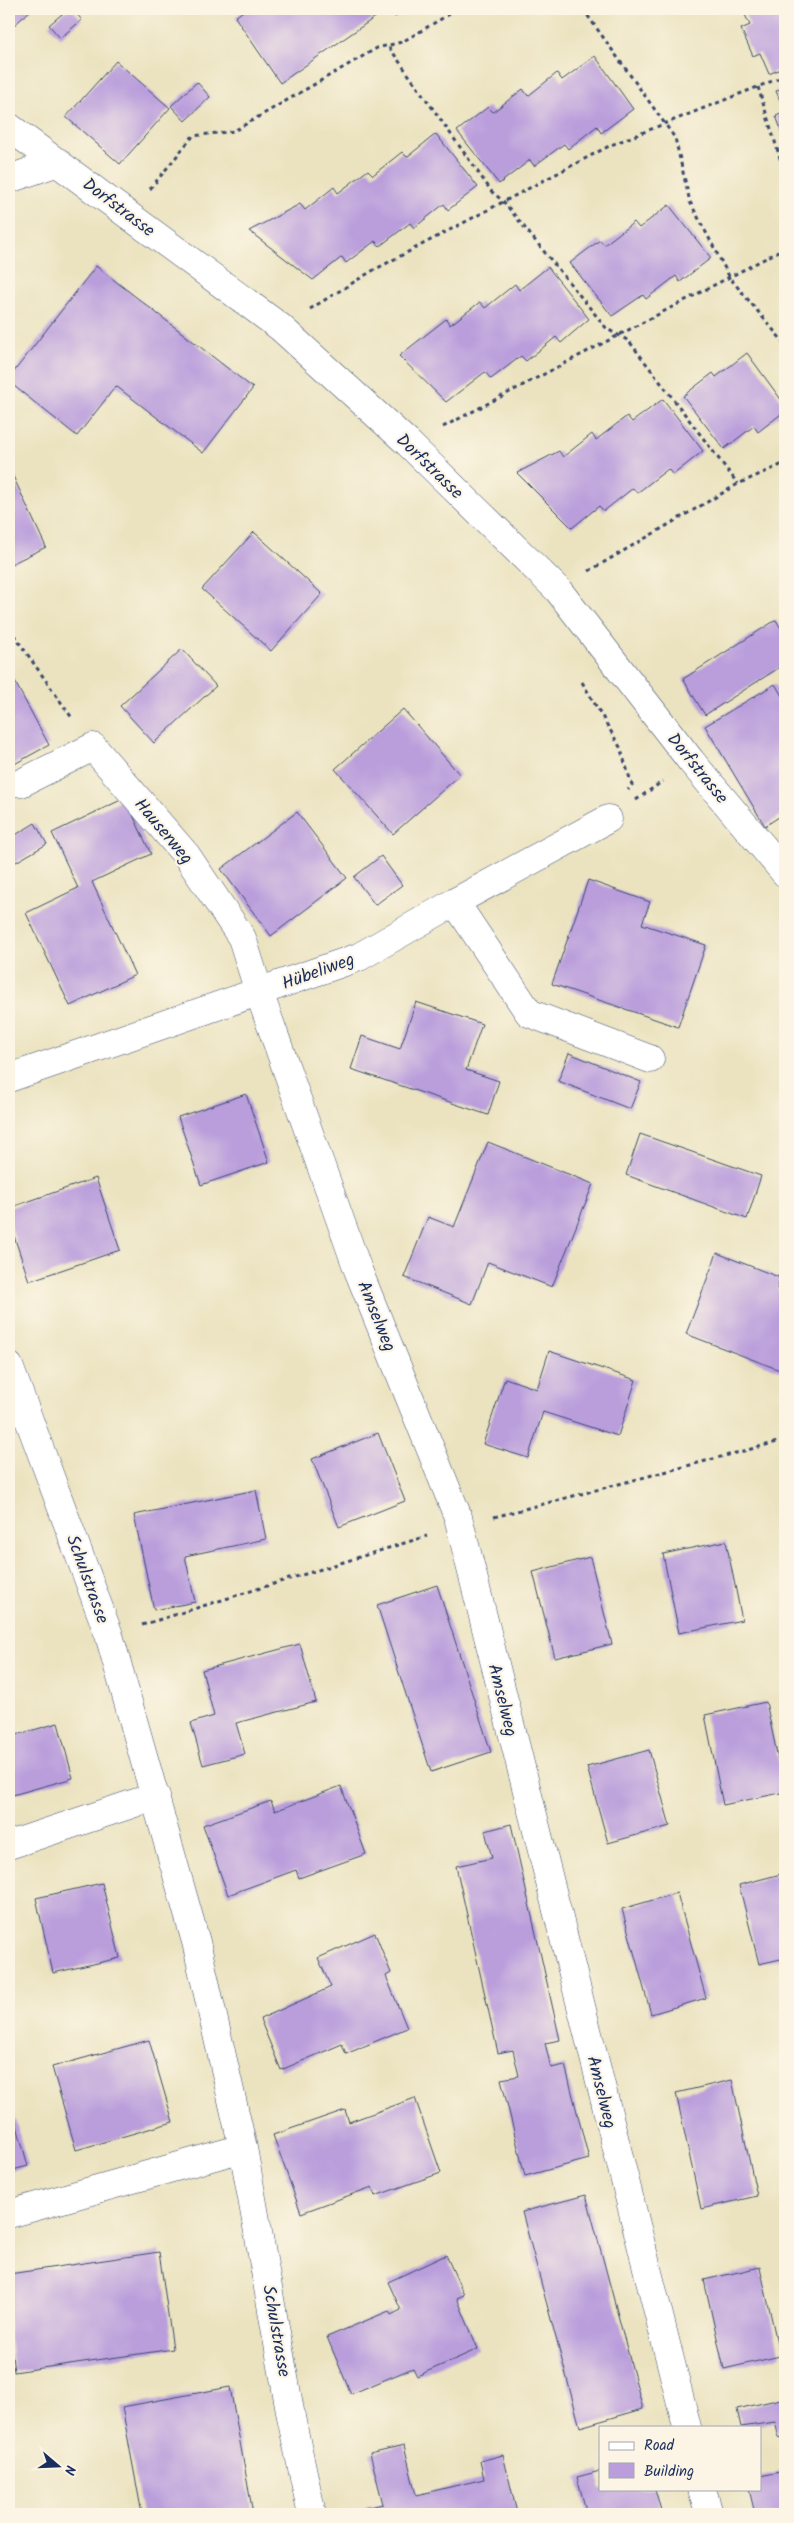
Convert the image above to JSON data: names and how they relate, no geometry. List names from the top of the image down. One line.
{"streets":{"street":["Dorfstrasse","Hauserweg","Hübeliweg","Amselweg","Schulstrasse"]},"crossings":[["Hauserweg","Hübeliweg"],["Hauserweg","Amselweg"],["Hübeliweg","Amselweg"]],"legend":["Road","Building"],"north":"right"}
